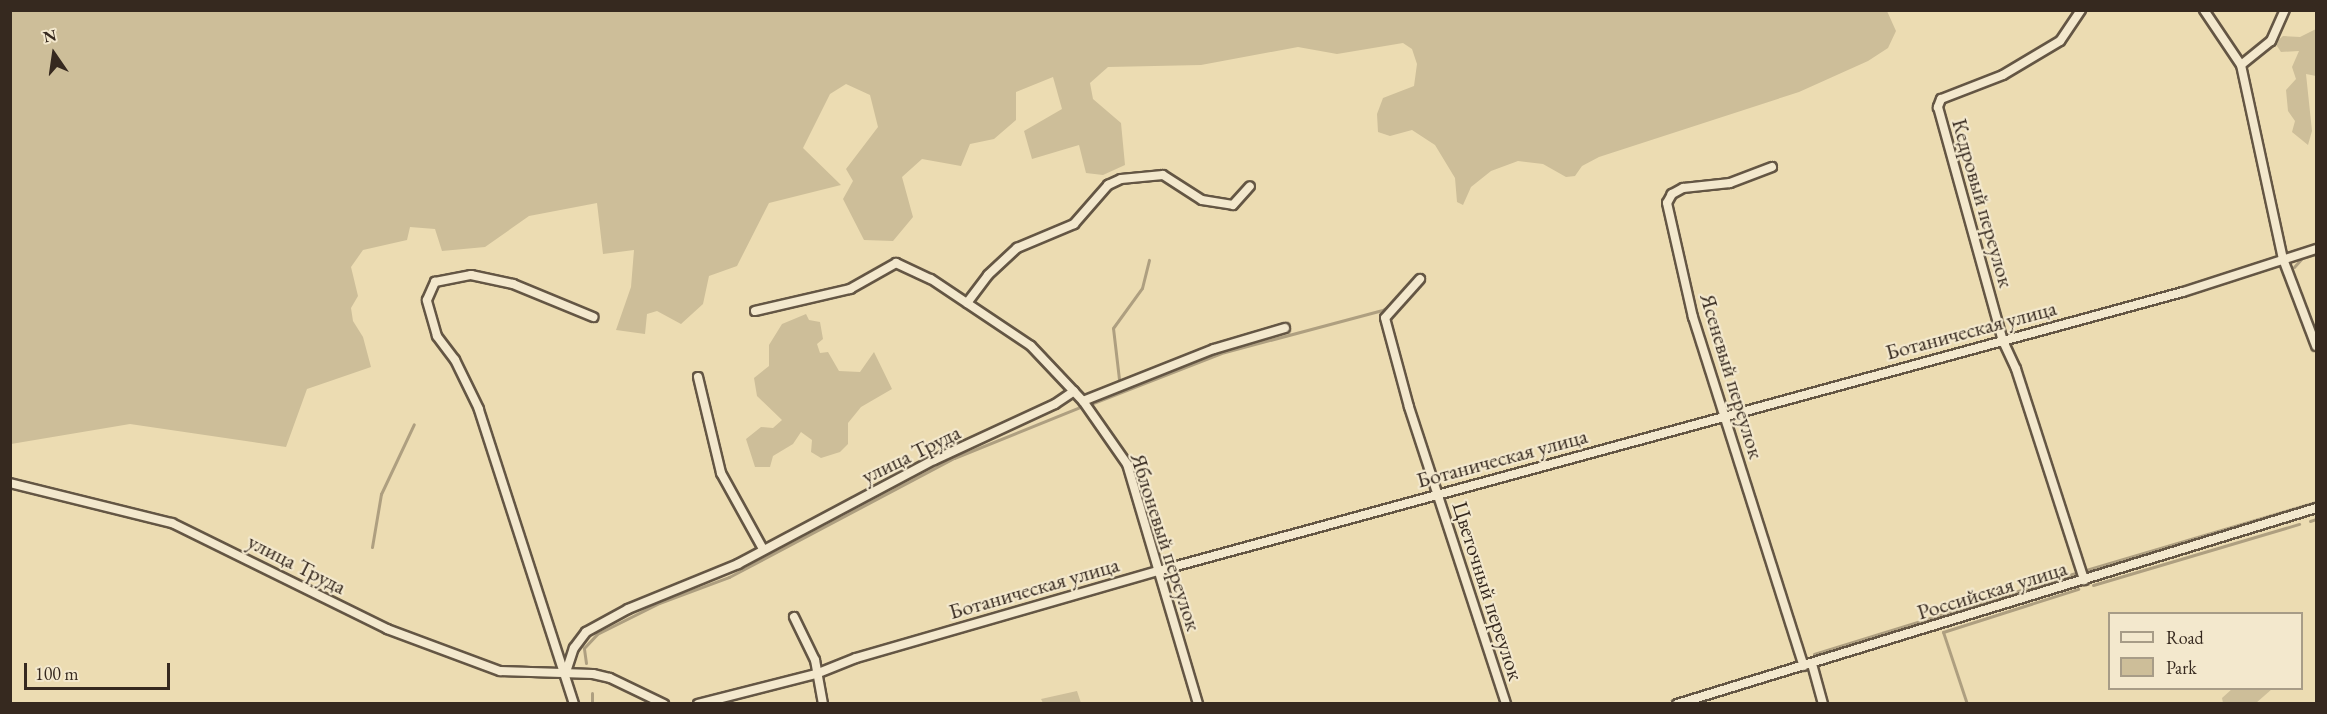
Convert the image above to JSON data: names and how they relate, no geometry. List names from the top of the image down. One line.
{"streets":{"street":["Кедровый переулок","Ботаническая улица","Ясеневый переулок","улица Труда","Яблоневый переулок","Российская улица","Цветочный переулок"]},"crossings":[["Кедровый переулок","Ботаническая улица"],["Кедровый переулок","Российская улица"],["Ботаническая улица","Ясеневый переулок"],["Ботаническая улица","Яблоневый переулок"],["Ботаническая улица","Цветочный переулок"],["Ясеневый переулок","Российская улица"],["улица Труда","Яблоневый переулок"]],"legend":["Road","Park"],"scale_bar":"100 m","north":"top"}
